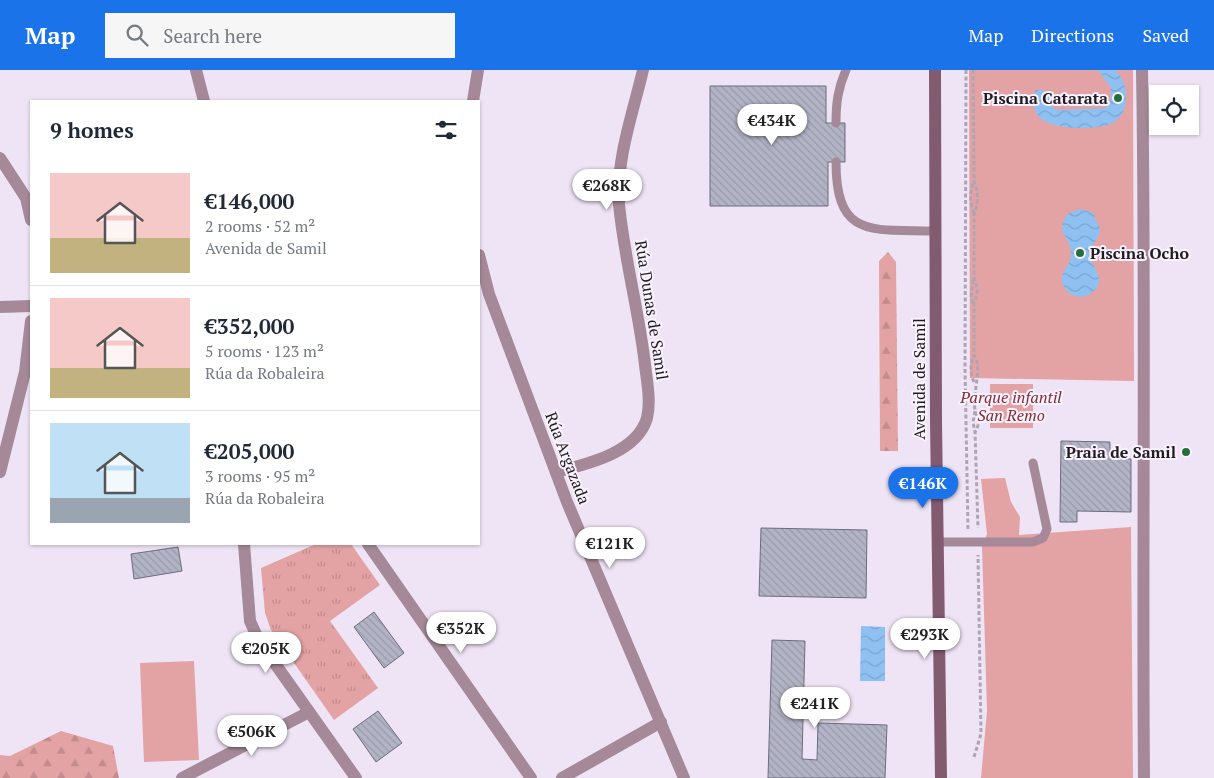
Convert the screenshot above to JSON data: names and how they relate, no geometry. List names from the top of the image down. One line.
{"streets":{"street":["Rúa Dunas de Samil","Avenida de Samil","Rúa Argazada"]},"crossings":[["Rúa Dunas de Samil","Rúa Argazada"]],"parks":["Parque infantil San Remo"],"places":["Piscina Catarata","Piscina Ocho","Praia de Samil"],"page":{"header":"Map","search":"Search here","nav":["Map","Directions","Saved"],"heading":"9 homes","price":["€434K","€268K","€146K","€121K","€352K","€293K","€205K","€241K","€506K"],"list":[{"name":"€146,000","note":"2 rooms · 52 m² · Avenida de Samil"},{"name":"€352,000","note":"5 rooms · 123 m² · Rúa da Robaleira"},{"name":"€205,000","note":"3 rooms · 95 m² · Rúa da Robaleira"}]}}
